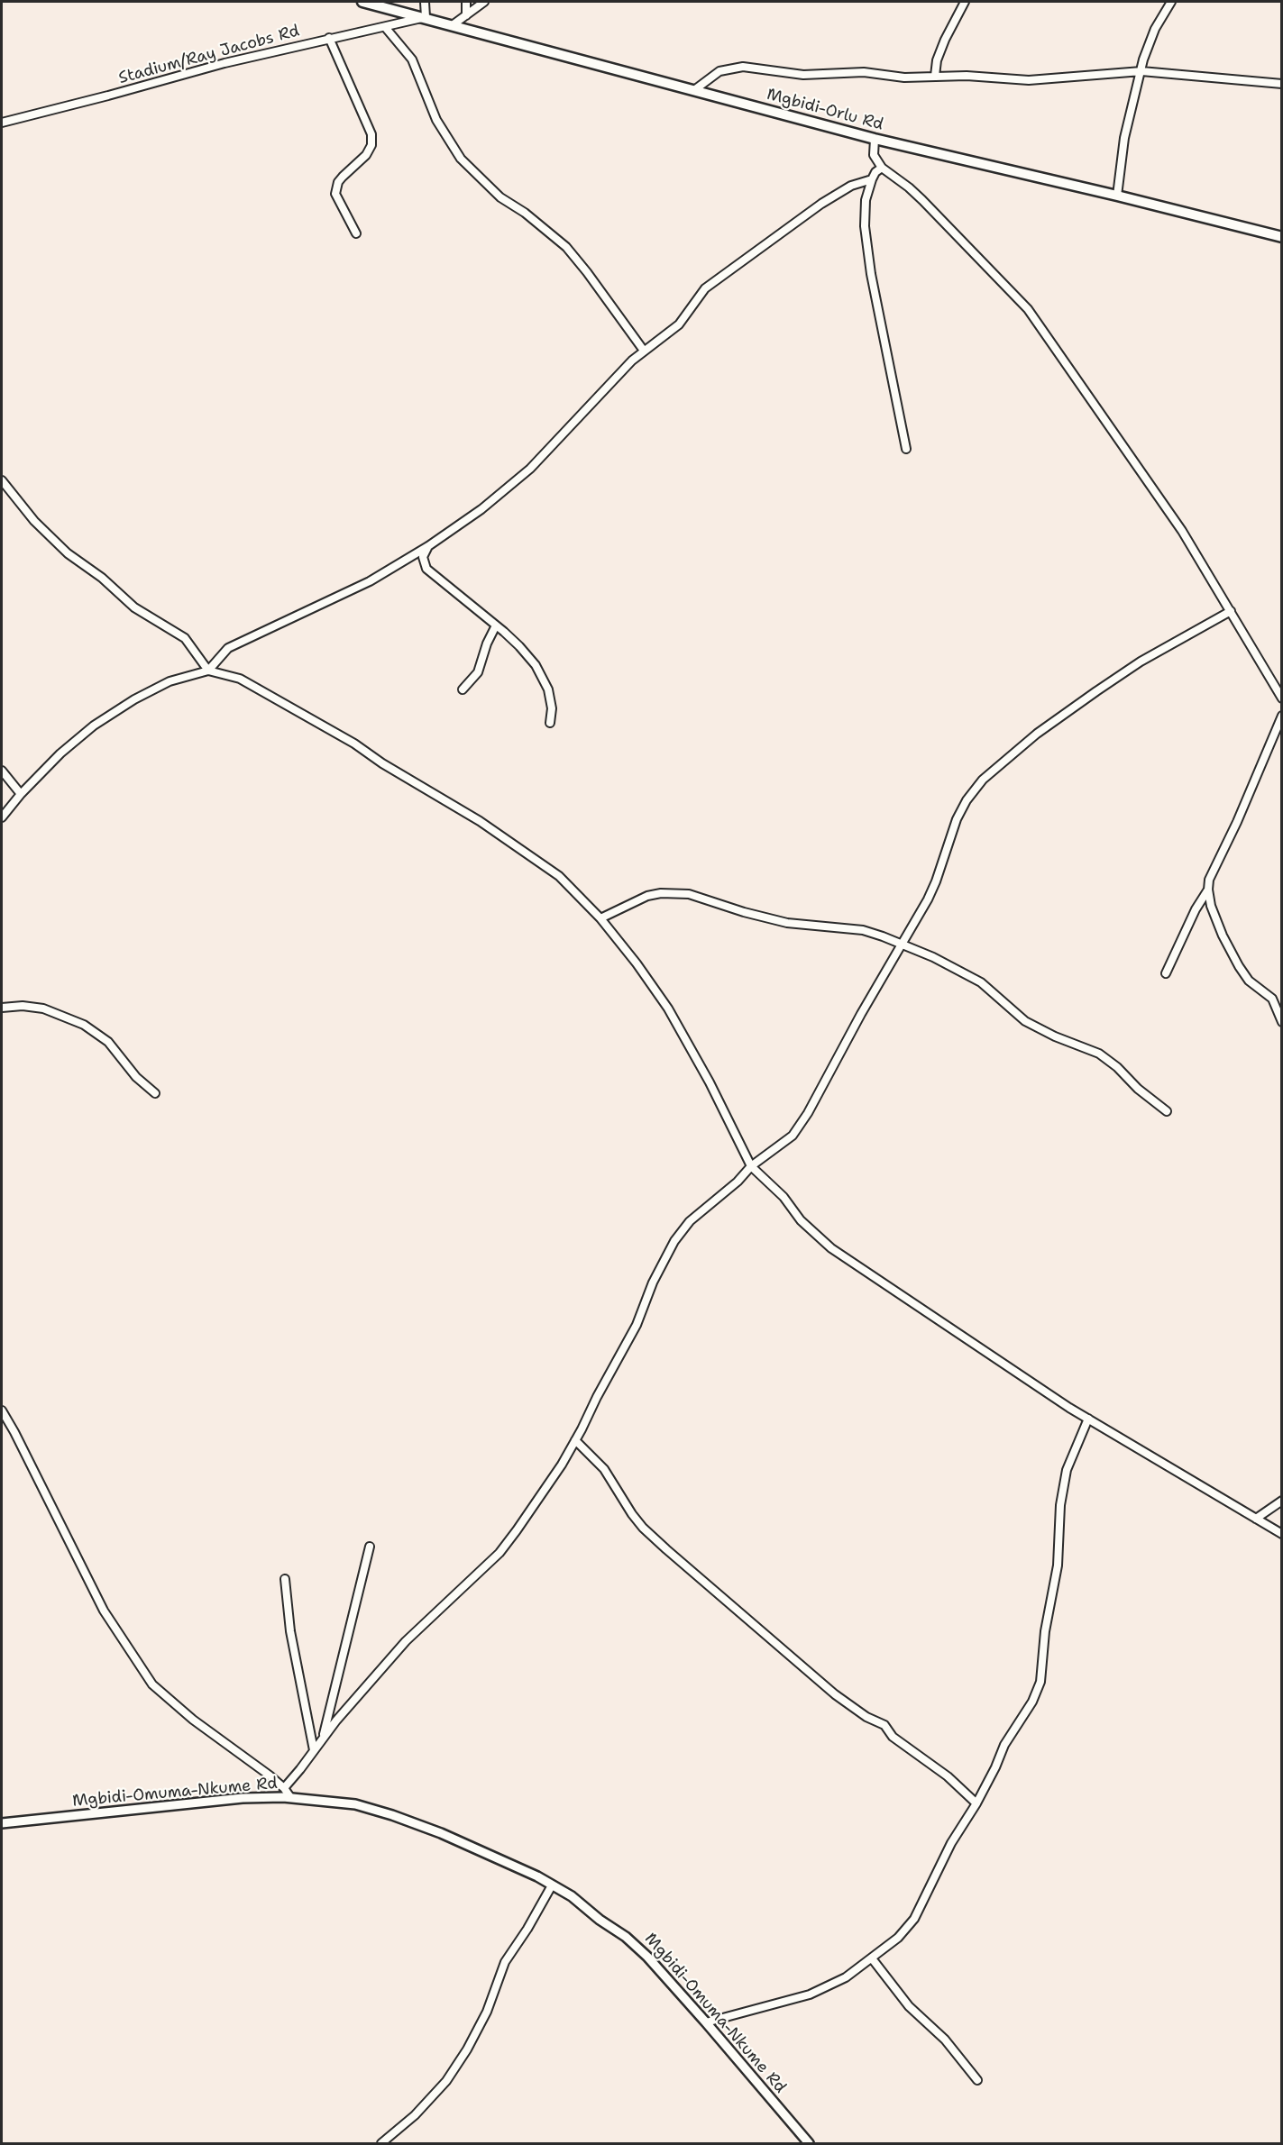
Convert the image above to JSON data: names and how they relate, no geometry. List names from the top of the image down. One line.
{"streets":{"main road":["Mgbidi-Orlu Rd"],"street":["Stadium/Ray Jacobs Rd","Mgbidi-Omuma-Nkume Rd"]},"crossings":[["Stadium/Ray Jacobs Rd","Mgbidi-Orlu Rd"]]}
